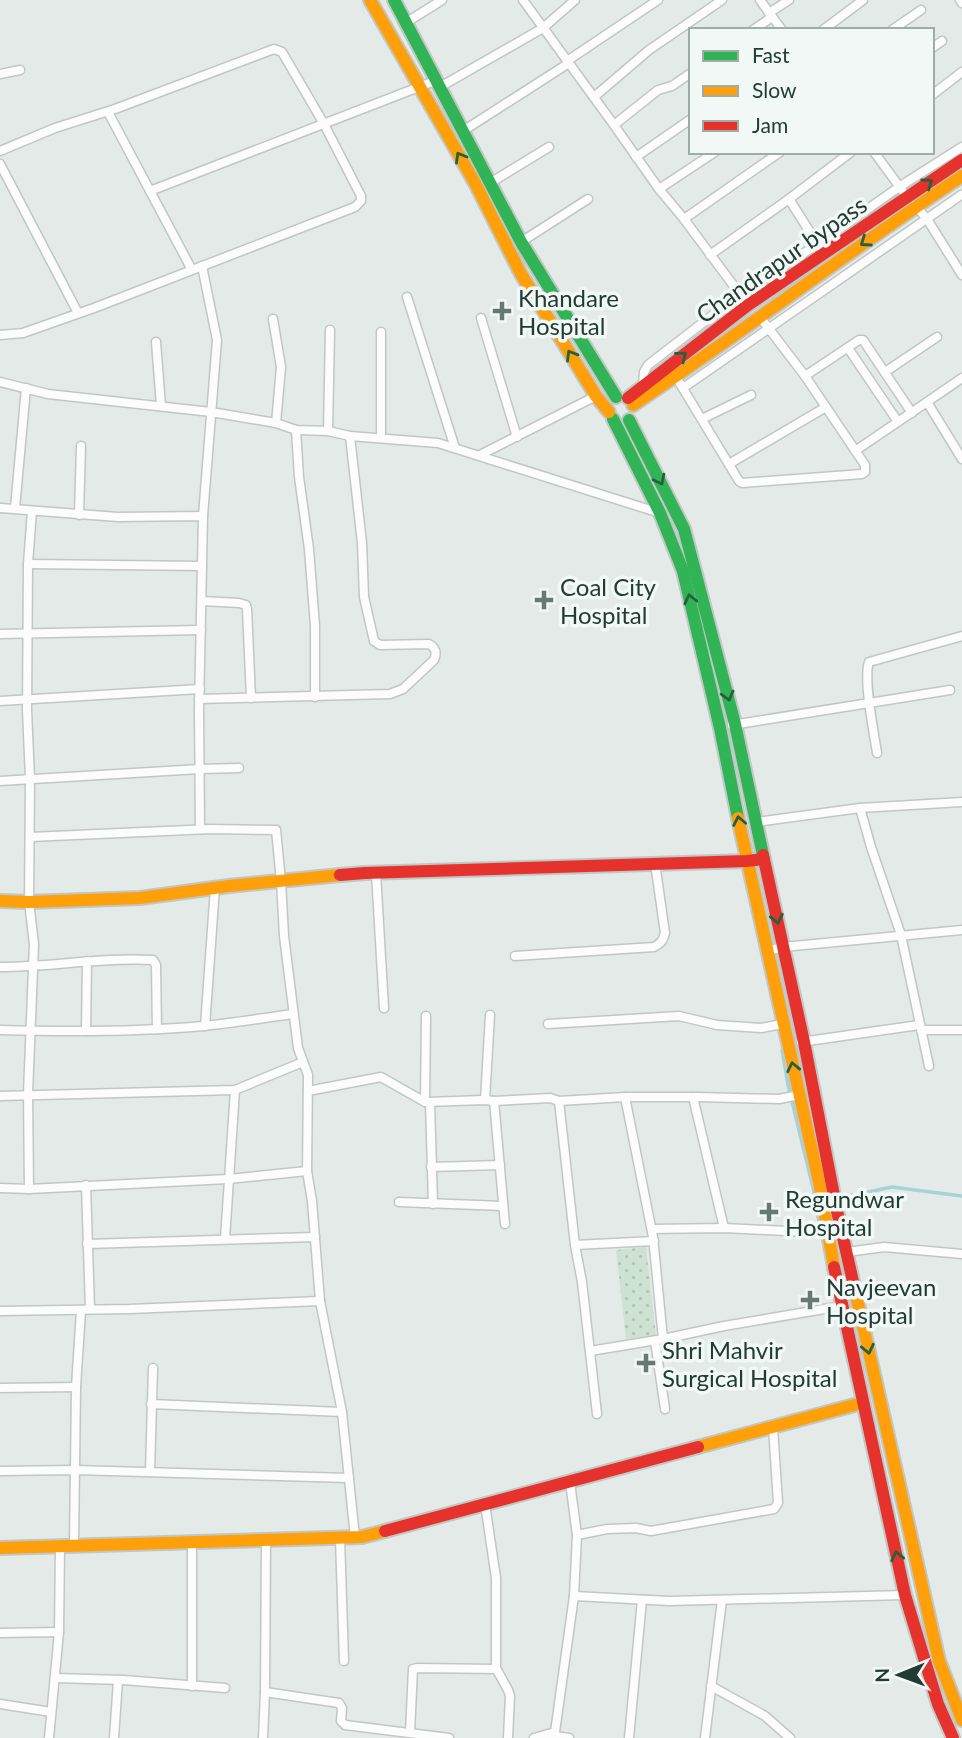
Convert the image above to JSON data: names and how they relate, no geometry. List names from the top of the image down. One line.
{"streets":{"main road":["Chandrapur bypass"]},"places":{"health":["Khandare Hospital","Coal City Hospital","Regundwar Hospital","Navjeevan Hospital","Shri Mahvir Surgical Hospital"]},"legend":["Fast","Slow","Jam"],"north":"left"}
